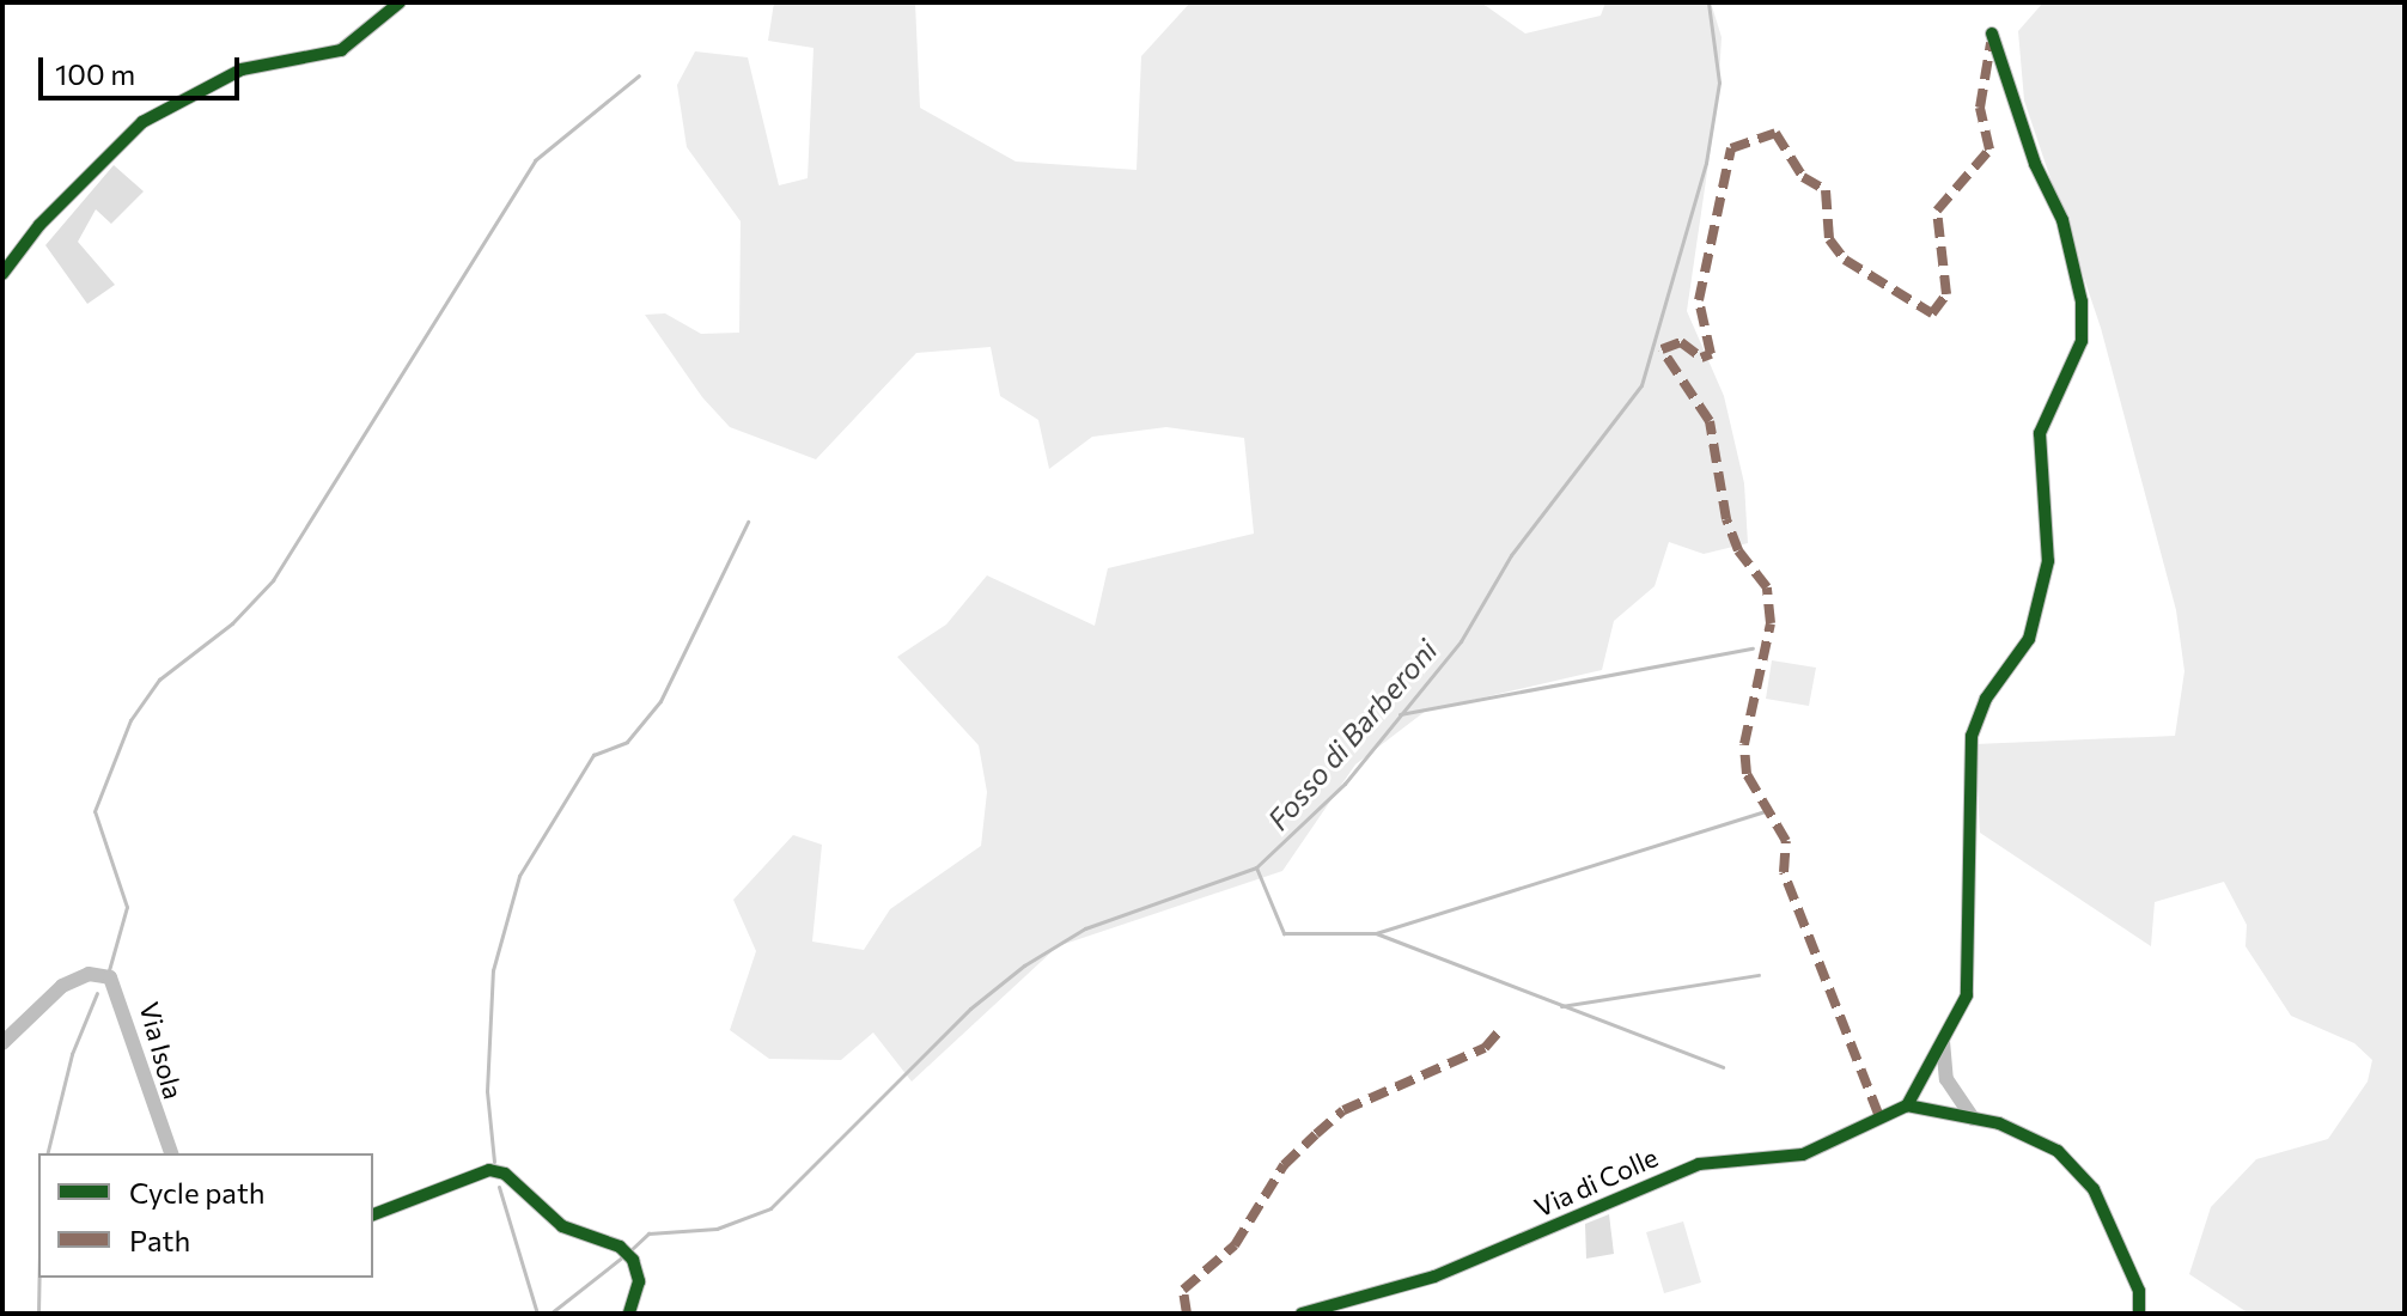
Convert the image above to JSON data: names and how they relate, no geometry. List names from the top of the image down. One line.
{"streets":{"street":["Via Isola","Via di Colle"]},"water":["Fosso di Barberoni"],"legend":["Cycle path","Path"],"scale_bar":"100 m"}
